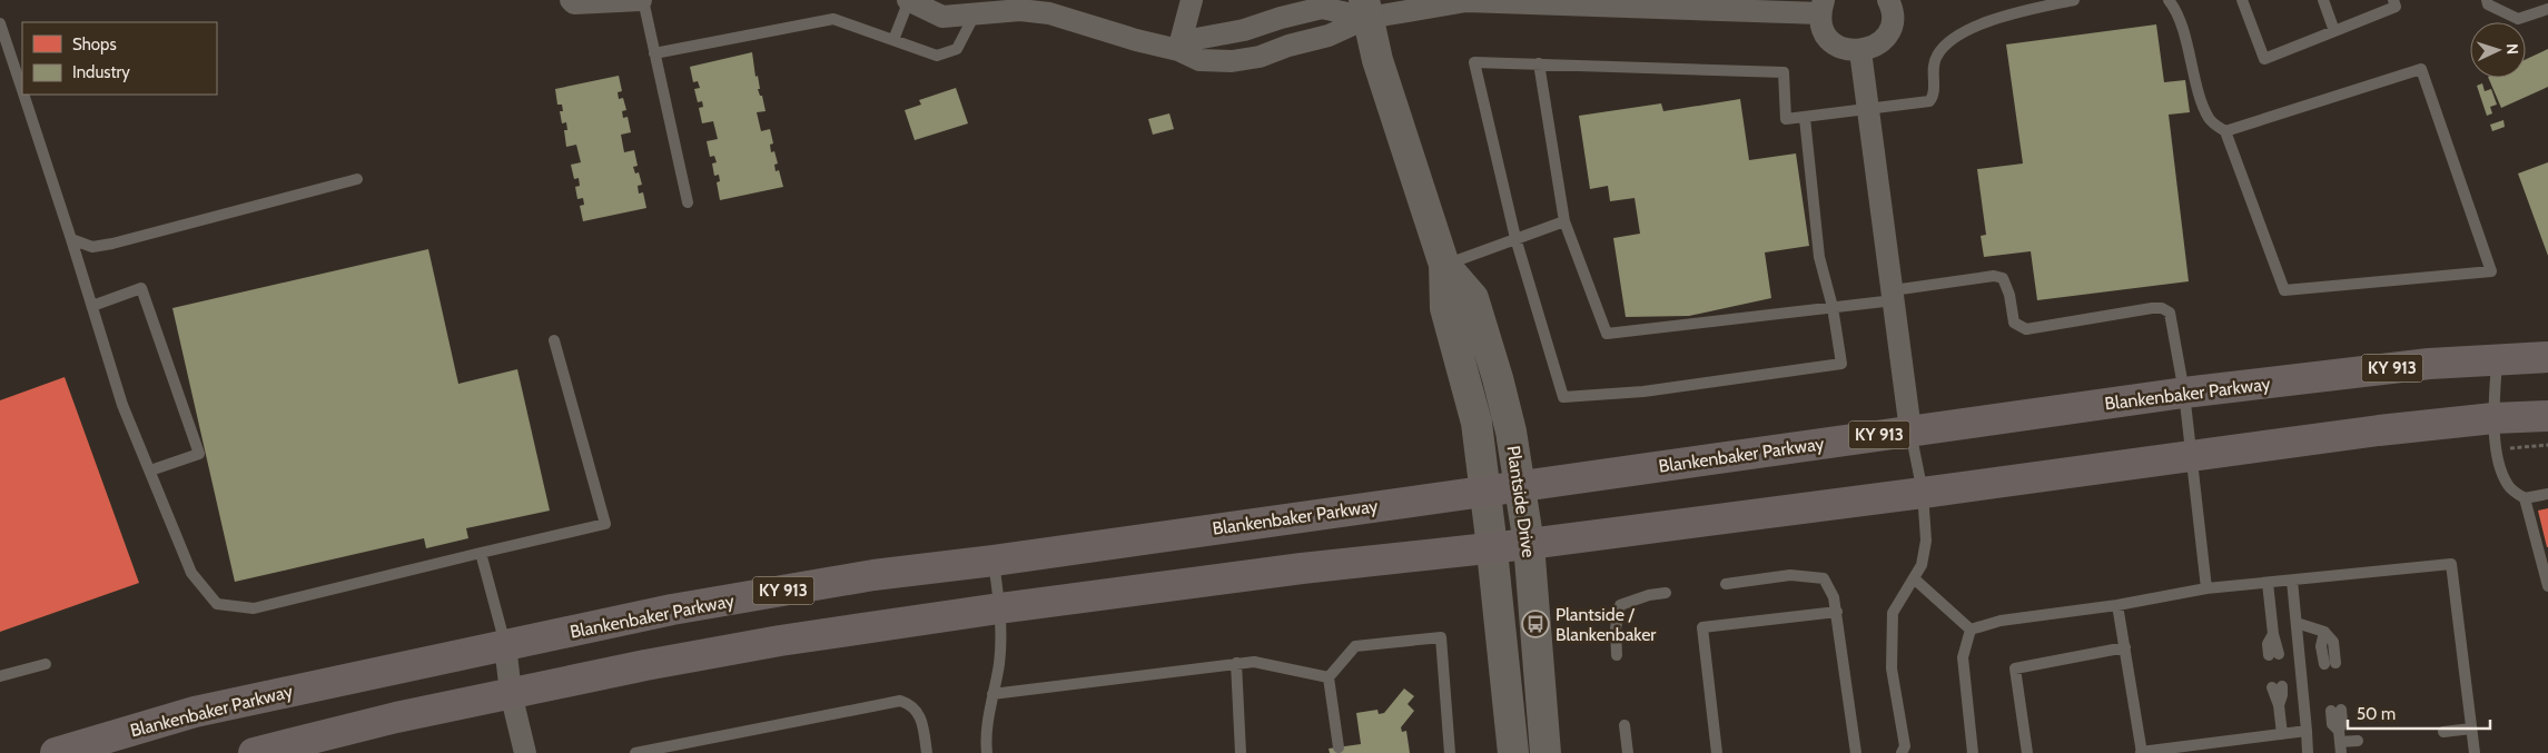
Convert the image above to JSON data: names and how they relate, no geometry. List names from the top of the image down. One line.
{"streets":{"main road":["KY 913","Blankenbaker Parkway"],"street":["Plantside Drive"]},"crossings":[["Blankenbaker Parkway","Plantside Drive"]],"places":{"bus stop":["Plantside / Blankenbaker"]},"legend":["Shops","Industry"],"scale_bar":"50 m","north":"right"}
